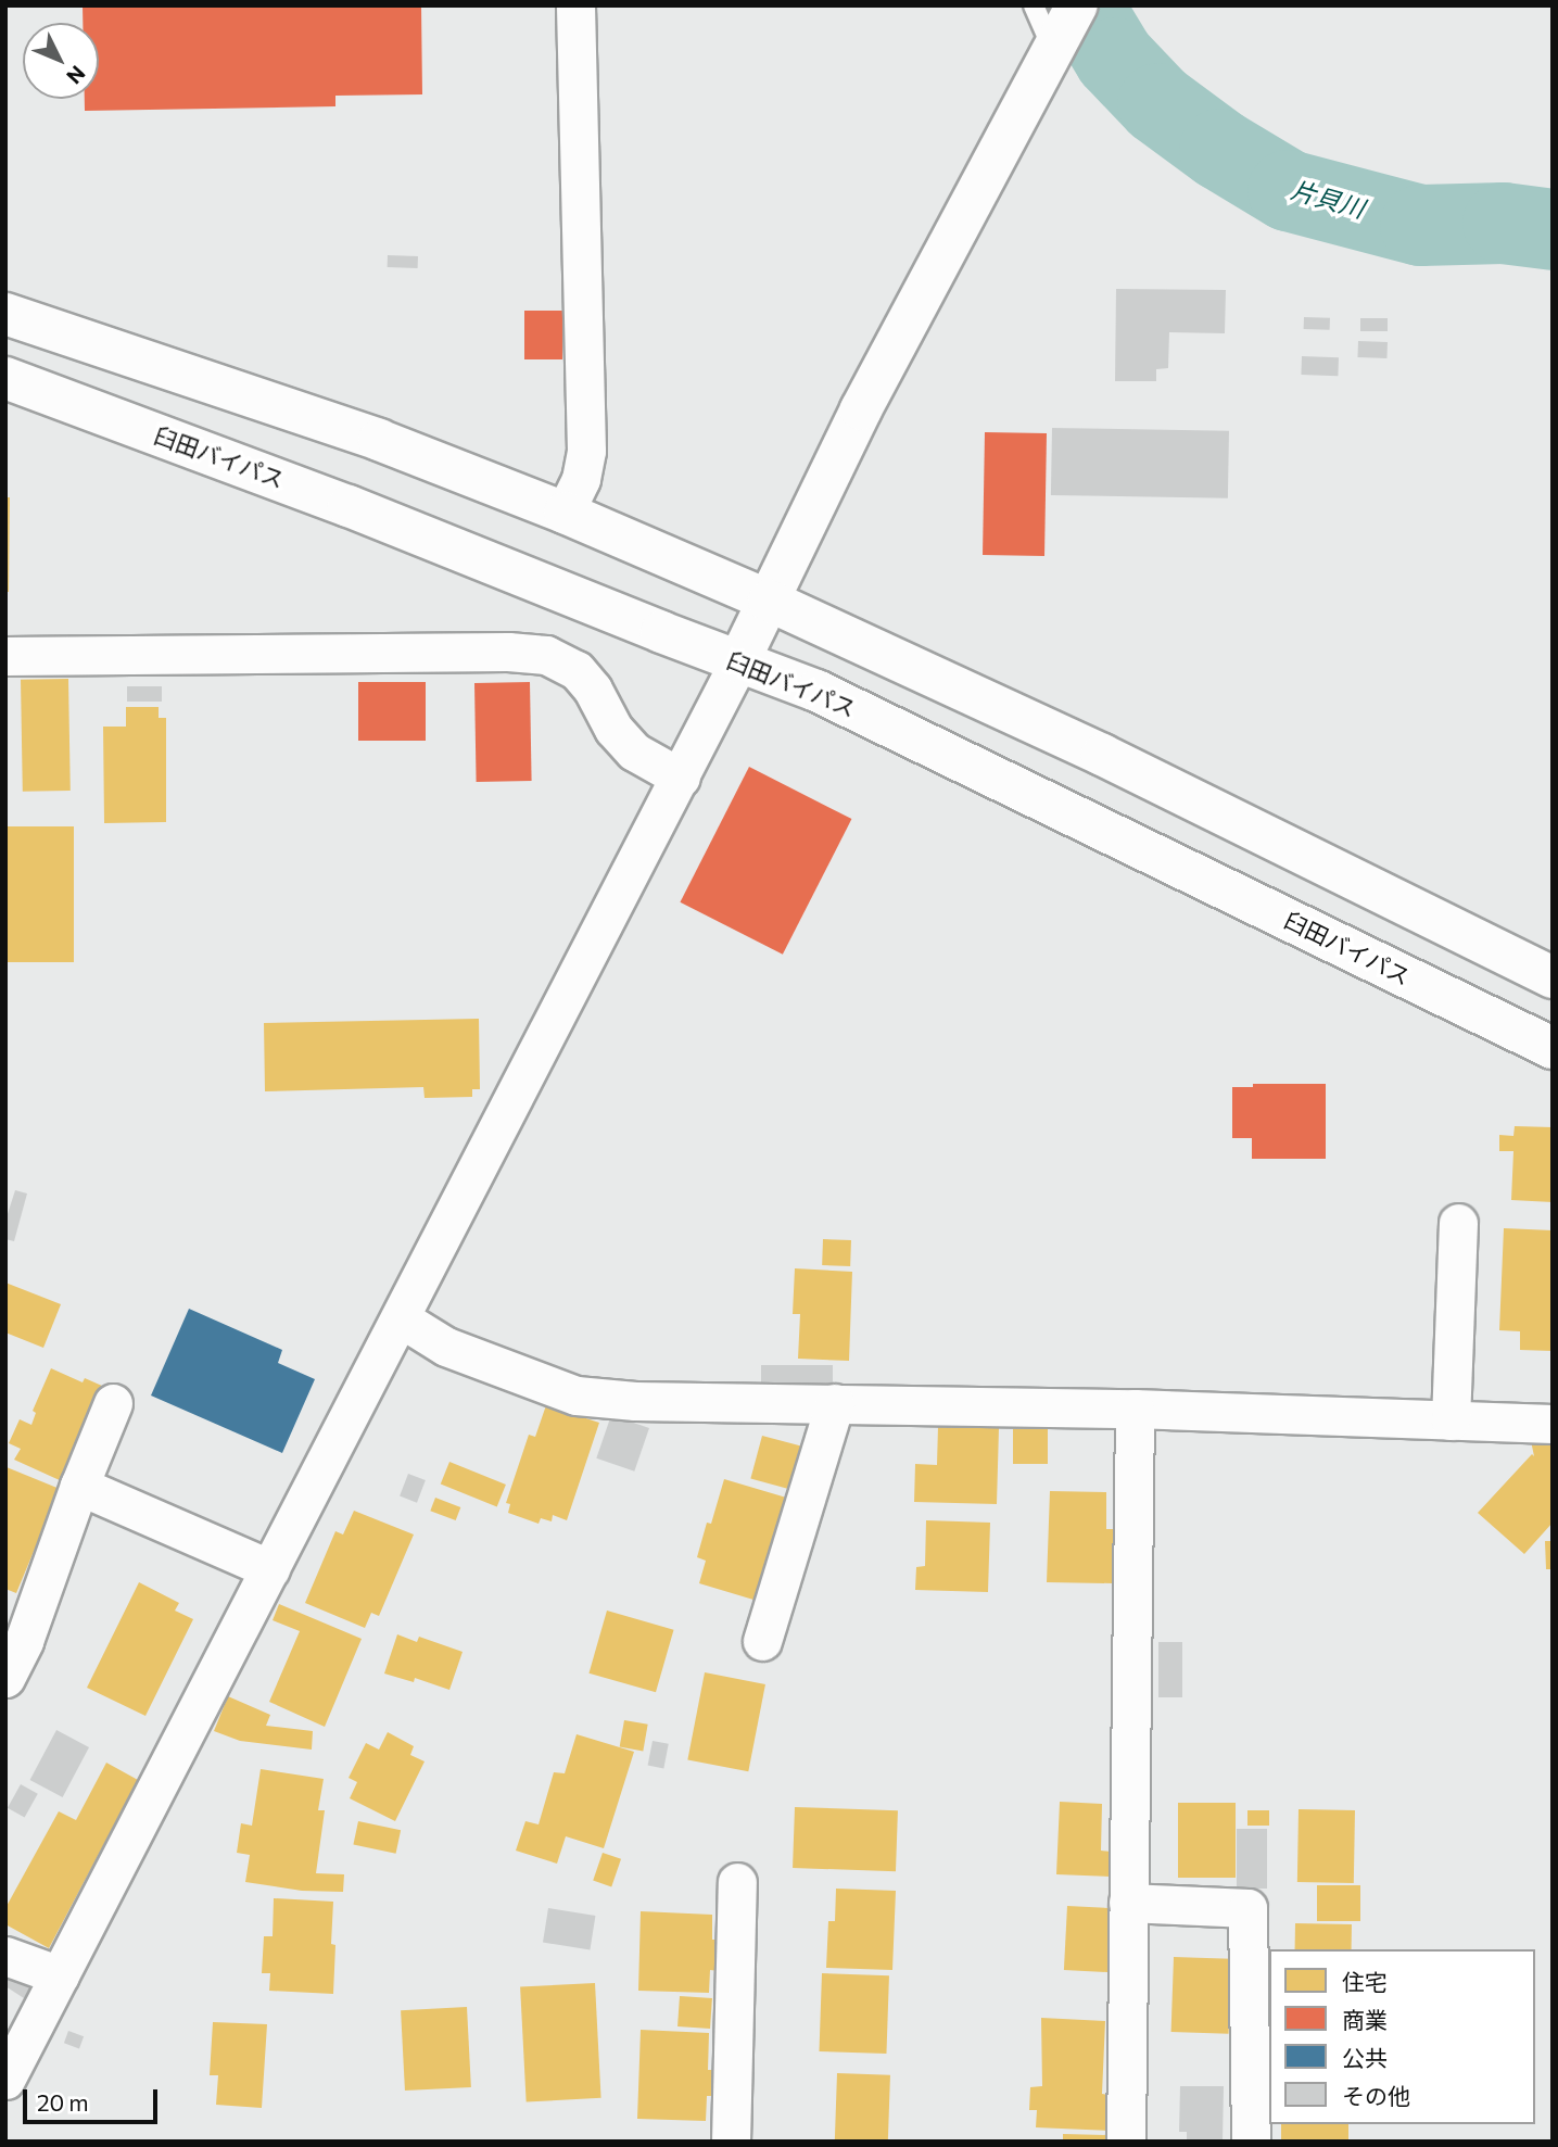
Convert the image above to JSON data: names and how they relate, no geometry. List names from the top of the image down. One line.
{"streets":{"main road":["臼田バイパス"]},"water":["片貝川"],"legend":["住宅","商業","公共","その他"],"scale_bar":"20 m","north":"bottom right"}
